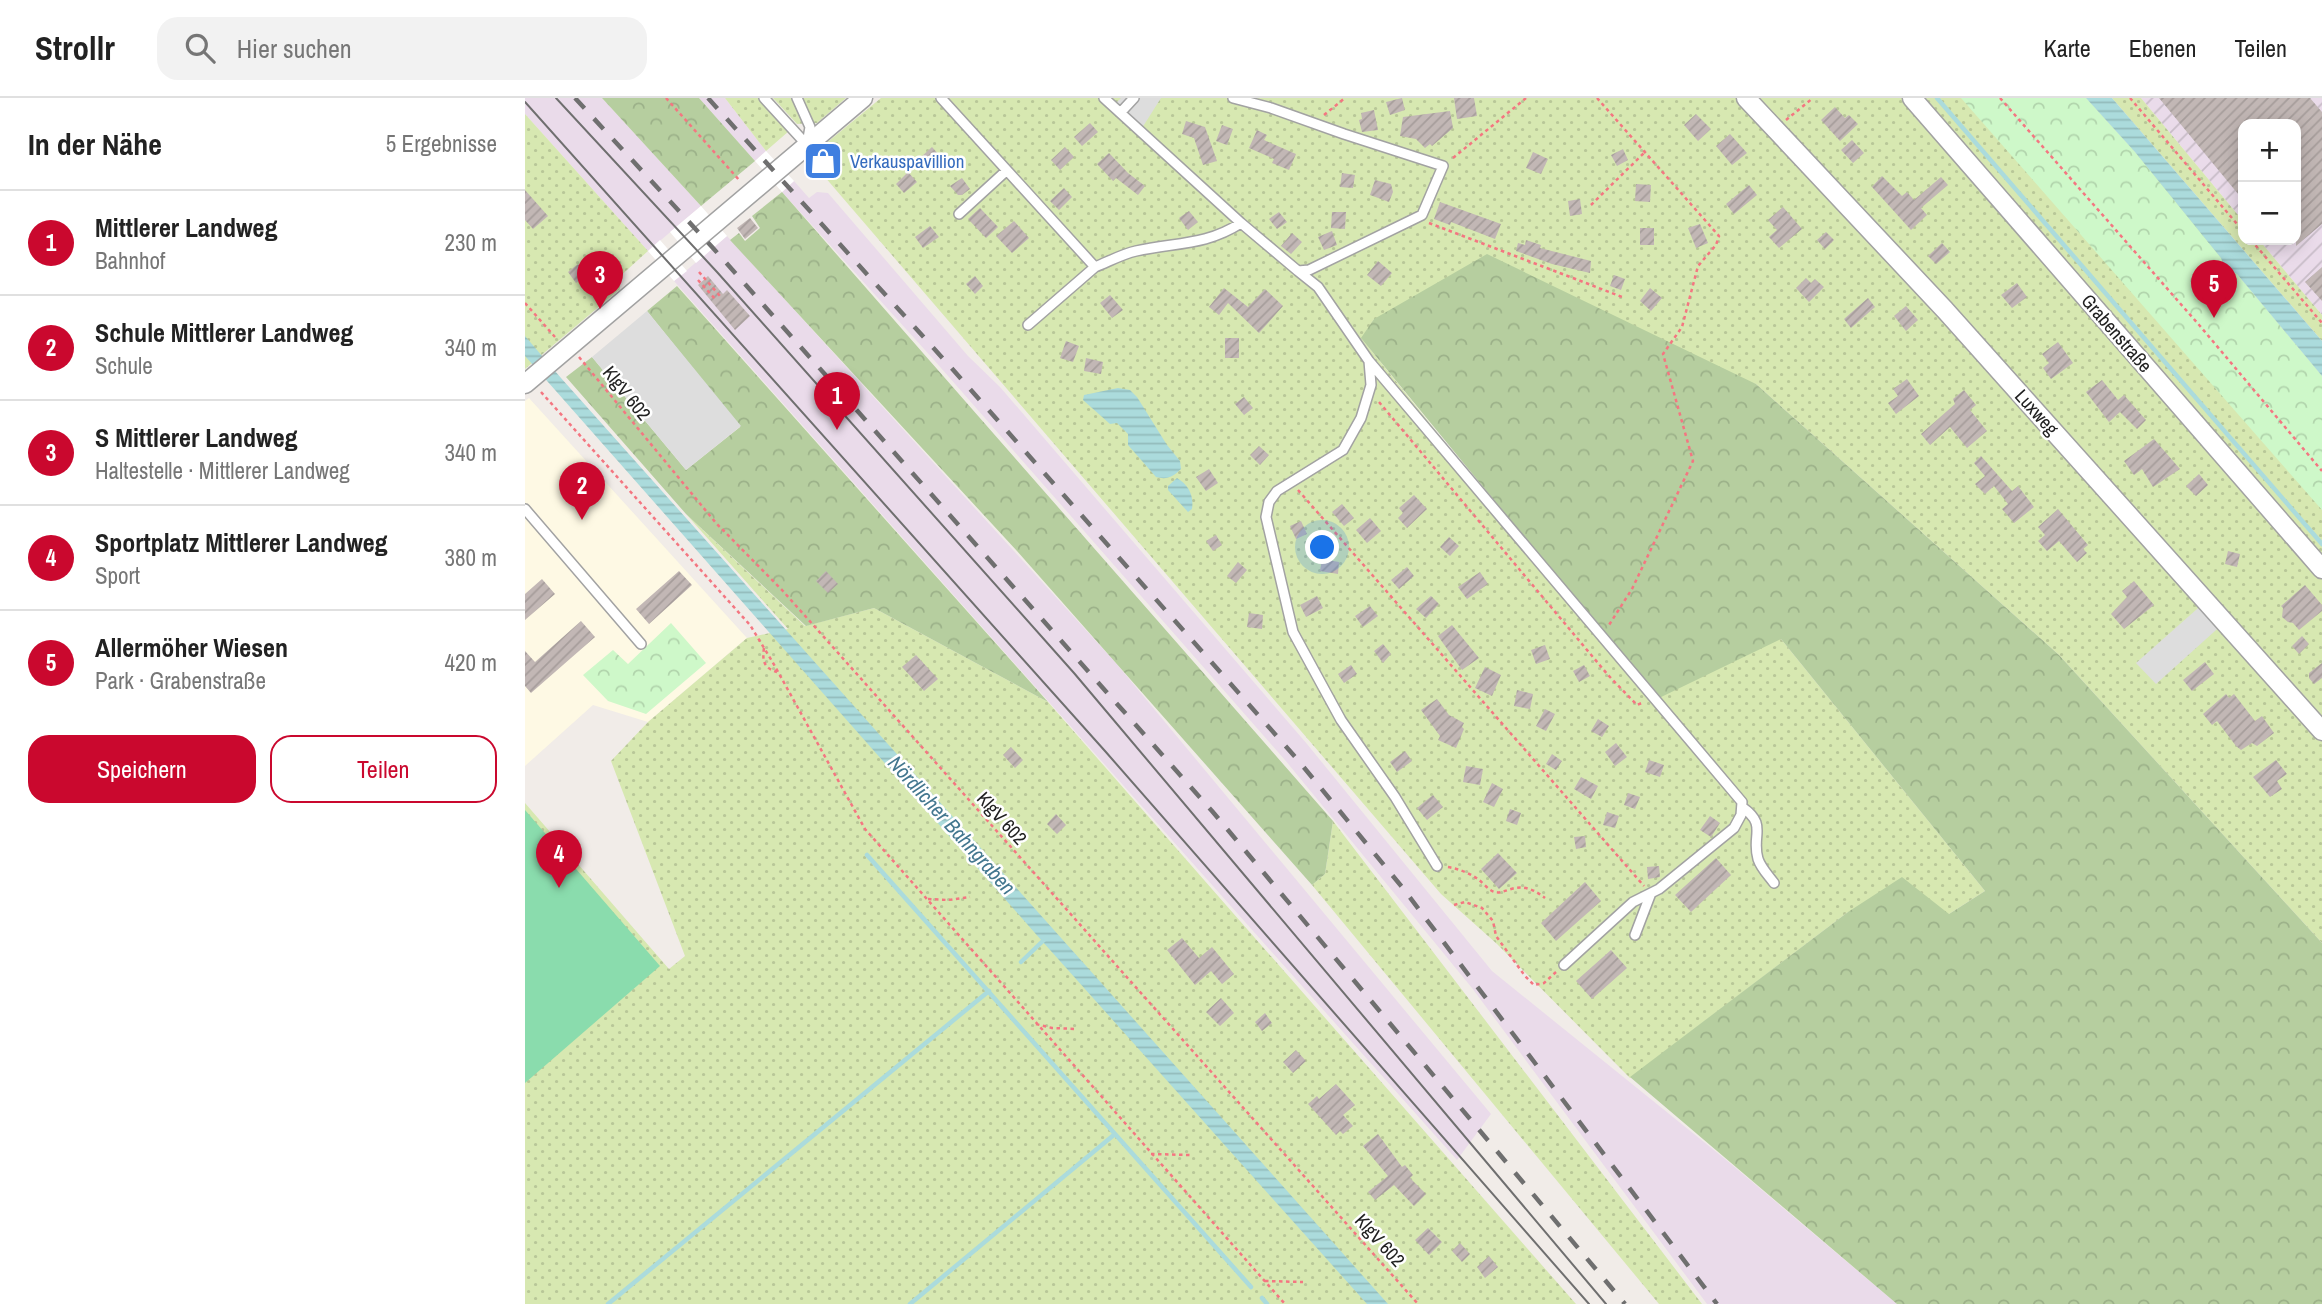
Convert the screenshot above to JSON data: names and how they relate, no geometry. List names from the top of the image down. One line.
{"streets":{"street":["Grabenstraße","Luxweg"],"path":["KlgV 602"]},"water":["Nördlicher Bahngraben"],"places":{"shop":["Verkauspavillion"]},"page":{"header":"Strollr","search":"Hier suchen","nav":["Karte","Ebenen","Teilen"],"heading":["In der Nähe","5 Ergebnisse"],"map_buttons":["+","−"],"list":[{"mark":"1","name":"Mittlerer Landweg","note":"Bahnhof","value":"230 m"},{"mark":"2","name":"Schule Mittlerer Landweg","note":"Schule","value":"340 m"},{"mark":"3","name":"S Mittlerer Landweg","note":"Haltestelle · Mittlerer Landweg","value":"340 m"},{"mark":"4","name":"Sportplatz Mittlerer Landweg","note":"Sport","value":"380 m"},{"mark":"5","name":"Allermöher Wiesen","note":"Park · Grabenstraße","value":"420 m"}],"pins":["3","5","1","2","4"],"buttons":["Speichern","Teilen"]}}
